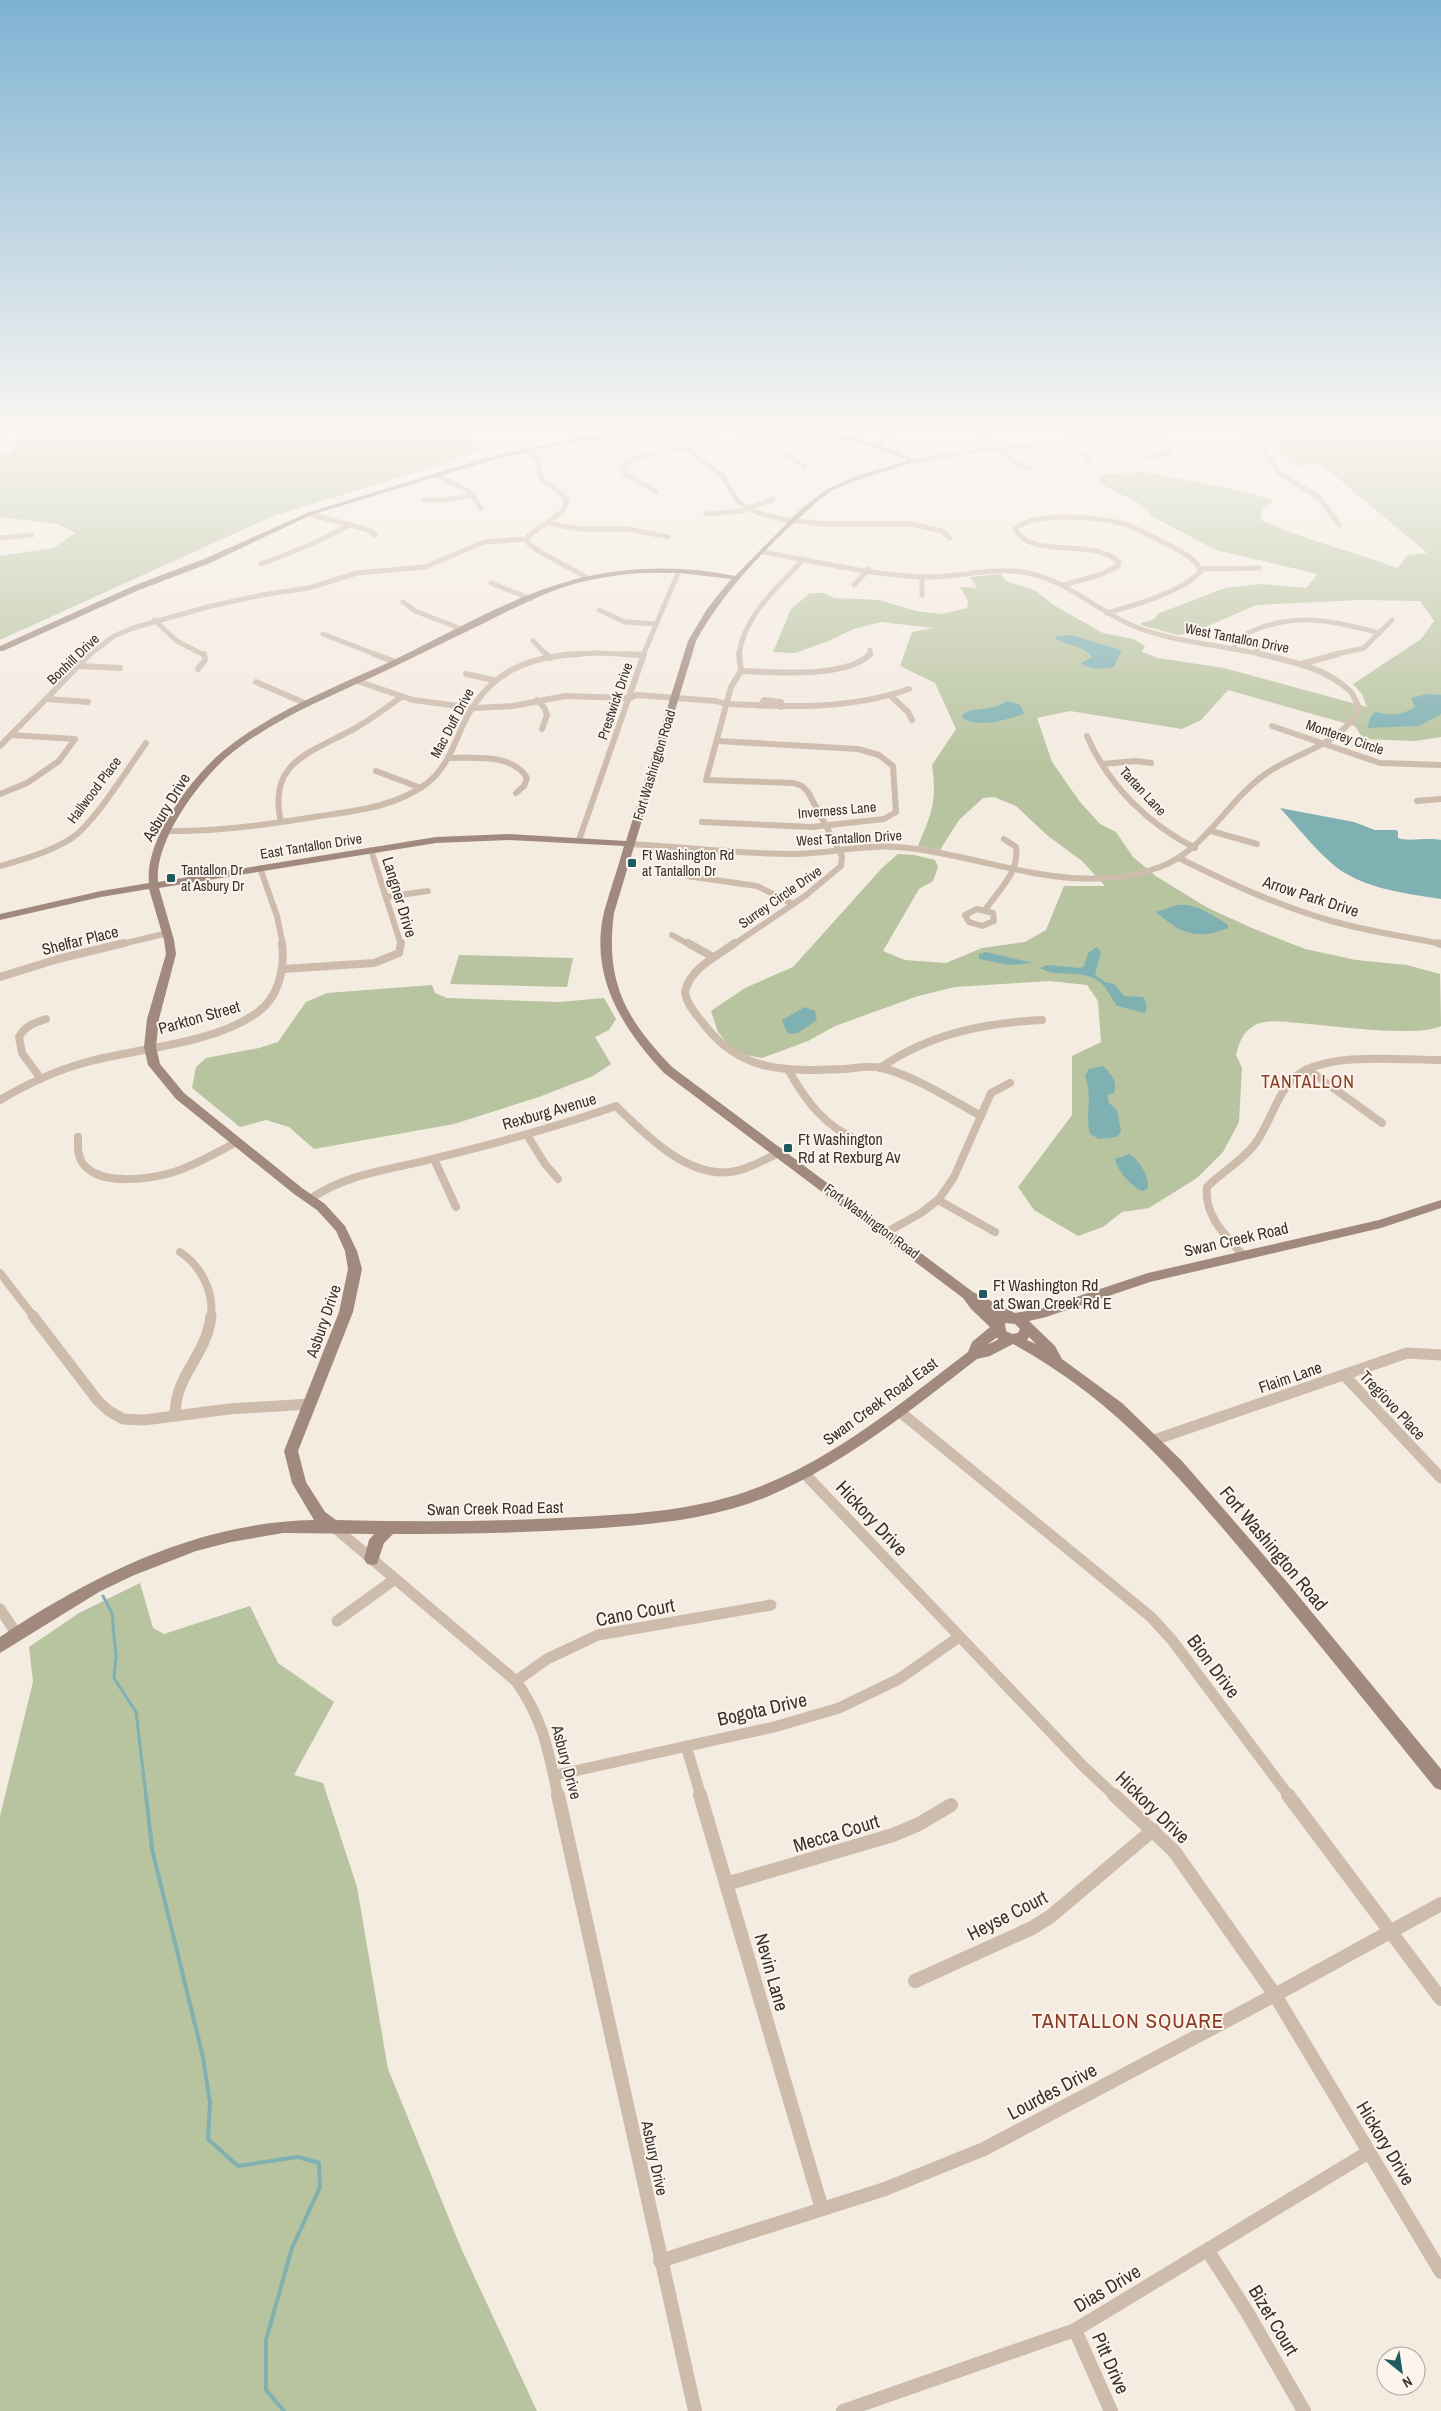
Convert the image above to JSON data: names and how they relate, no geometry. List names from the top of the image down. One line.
{"streets":{"main road":["Fort Washington Road","Asbury Drive","East Tantallon Drive","Swan Creek Road","Swan Creek Road East"],"street":["West Tantallon Drive","Bonhill Drive","Prestwick Drive","Mac Duff Drive","Monterey Circle","Hallwood Place","Tartan Lane","Inverness Lane","Arrow Park Drive","Langner Drive","Surrey Circle Drive","Shelfar Place","Parkton Street","Rexburg Avenue","Flaim Lane","Tregiovo Place","Hickory Drive","Cano Court","Bion Drive","Bogota Drive","Mecca Court","Heyse Court","Nevin Lane","Lourdes Drive","Dias Drive","Bizet Court","Pitt Drive"]},"crossings":[["West Tantallon Drive","Monterey Circle"],["West Tantallon Drive","Fort Washington Road"],["West Tantallon Drive","Tartan Lane"],["West Tantallon Drive","East Tantallon Drive"],["West Tantallon Drive","Arrow Park Drive"],["West Tantallon Drive","Surrey Circle Drive"],["Prestwick Drive","Mac Duff Drive"],["Prestwick Drive","Asbury Drive"],["Prestwick Drive","East Tantallon Drive"],["Mac Duff Drive","Asbury Drive"],["Fort Washington Road","Asbury Drive"],["Fort Washington Road","East Tantallon Drive"],["Fort Washington Road","Rexburg Avenue"],["Fort Washington Road","Swan Creek Road"],["Fort Washington Road","Flaim Lane"],["Fort Washington Road","Swan Creek Road East"],["Asbury Drive","East Tantallon Drive"],["Asbury Drive","Shelfar Place"],["Asbury Drive","Parkton Street"],["Asbury Drive","Rexburg Avenue"],["Asbury Drive","Swan Creek Road East"],["Asbury Drive","Cano Court"],["Asbury Drive","Bogota Drive"],["Asbury Drive","Lourdes Drive"],["East Tantallon Drive","Langner Drive"],["East Tantallon Drive","Parkton Street"],["Langner Drive","Parkton Street"],["Swan Creek Road","Swan Creek Road East"],["Flaim Lane","Tregiovo Place"],["Swan Creek Road East","Hickory Drive"],["Swan Creek Road East","Bion Drive"],["Hickory Drive","Bogota Drive"],["Hickory Drive","Heyse Court"],["Hickory Drive","Lourdes Drive"],["Hickory Drive","Dias Drive"],["Bion Drive","Lourdes Drive"],["Bogota Drive","Nevin Lane"],["Mecca Court","Nevin Lane"],["Nevin Lane","Lourdes Drive"],["Dias Drive","Bizet Court"],["Dias Drive","Pitt Drive"]],"districts":["TANTALLON","TANTALLON SQUARE"],"places":{"transit":["Ft Washington Rd at Tantallon Dr","Tantallon Dr at Asbury Dr","Ft Washington Rd at Rexburg Av","Ft Washington Rd at Swan Creek Rd E"]},"north":"bottom right"}
